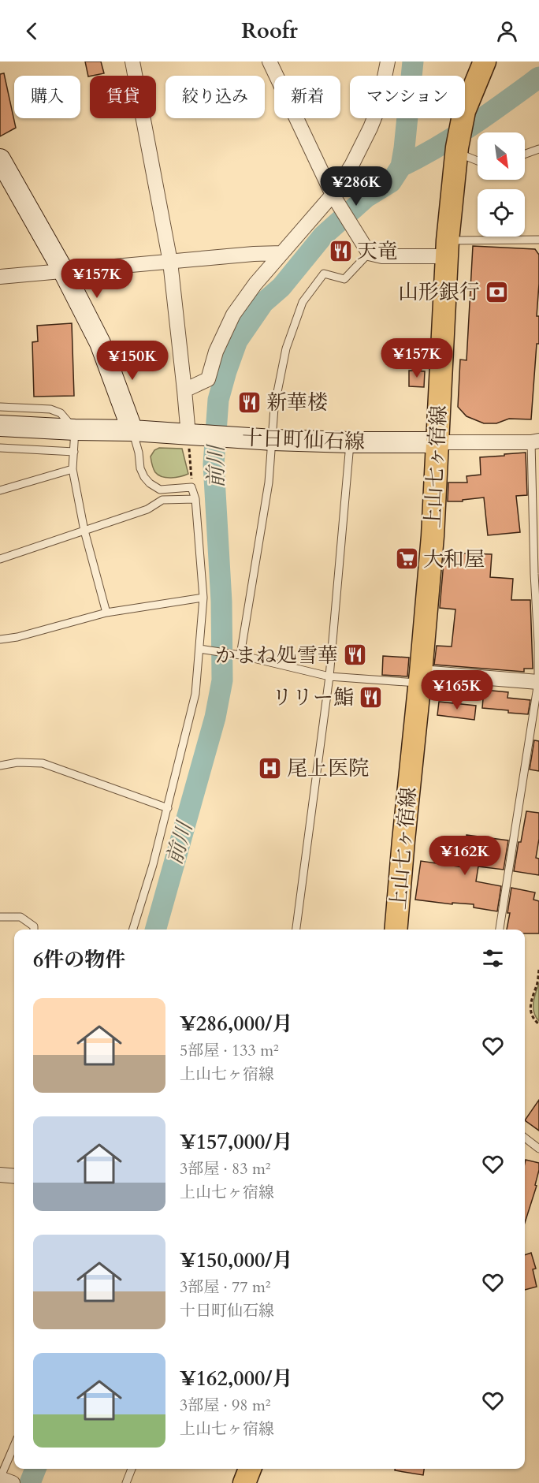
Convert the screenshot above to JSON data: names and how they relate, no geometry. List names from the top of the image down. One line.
{"streets":{"main road":["十日町仙石線","上山七ヶ宿線"]},"crossings":[["十日町仙石線","上山七ヶ宿線"]],"water":["前川"],"places":{"restaurant":["天竜","新華楼","かまね処雪華","リリー鮨"],"bank":["山形銀行"],"supermarket":["大和屋"],"hospital":["尾上医院"]},"north":"bottom right","page":{"header":"Roofr","chip":["購入","賃貸","絞り込み","新着","マンション"],"price":["¥286K","¥157K","¥157K","¥150K","¥165K","¥162K"],"heading":"6件の物件","list":[{"name":"¥286,000/月","note":"5部屋 · 133 m² · 上山七ヶ宿線"},{"name":"¥157,000/月","note":"3部屋 · 83 m² · 上山七ヶ宿線"},{"name":"¥150,000/月","note":"3部屋 · 77 m² · 十日町仙石線"},{"name":"¥162,000/月","note":"3部屋 · 98 m² · 上山七ヶ宿線"}]}}
